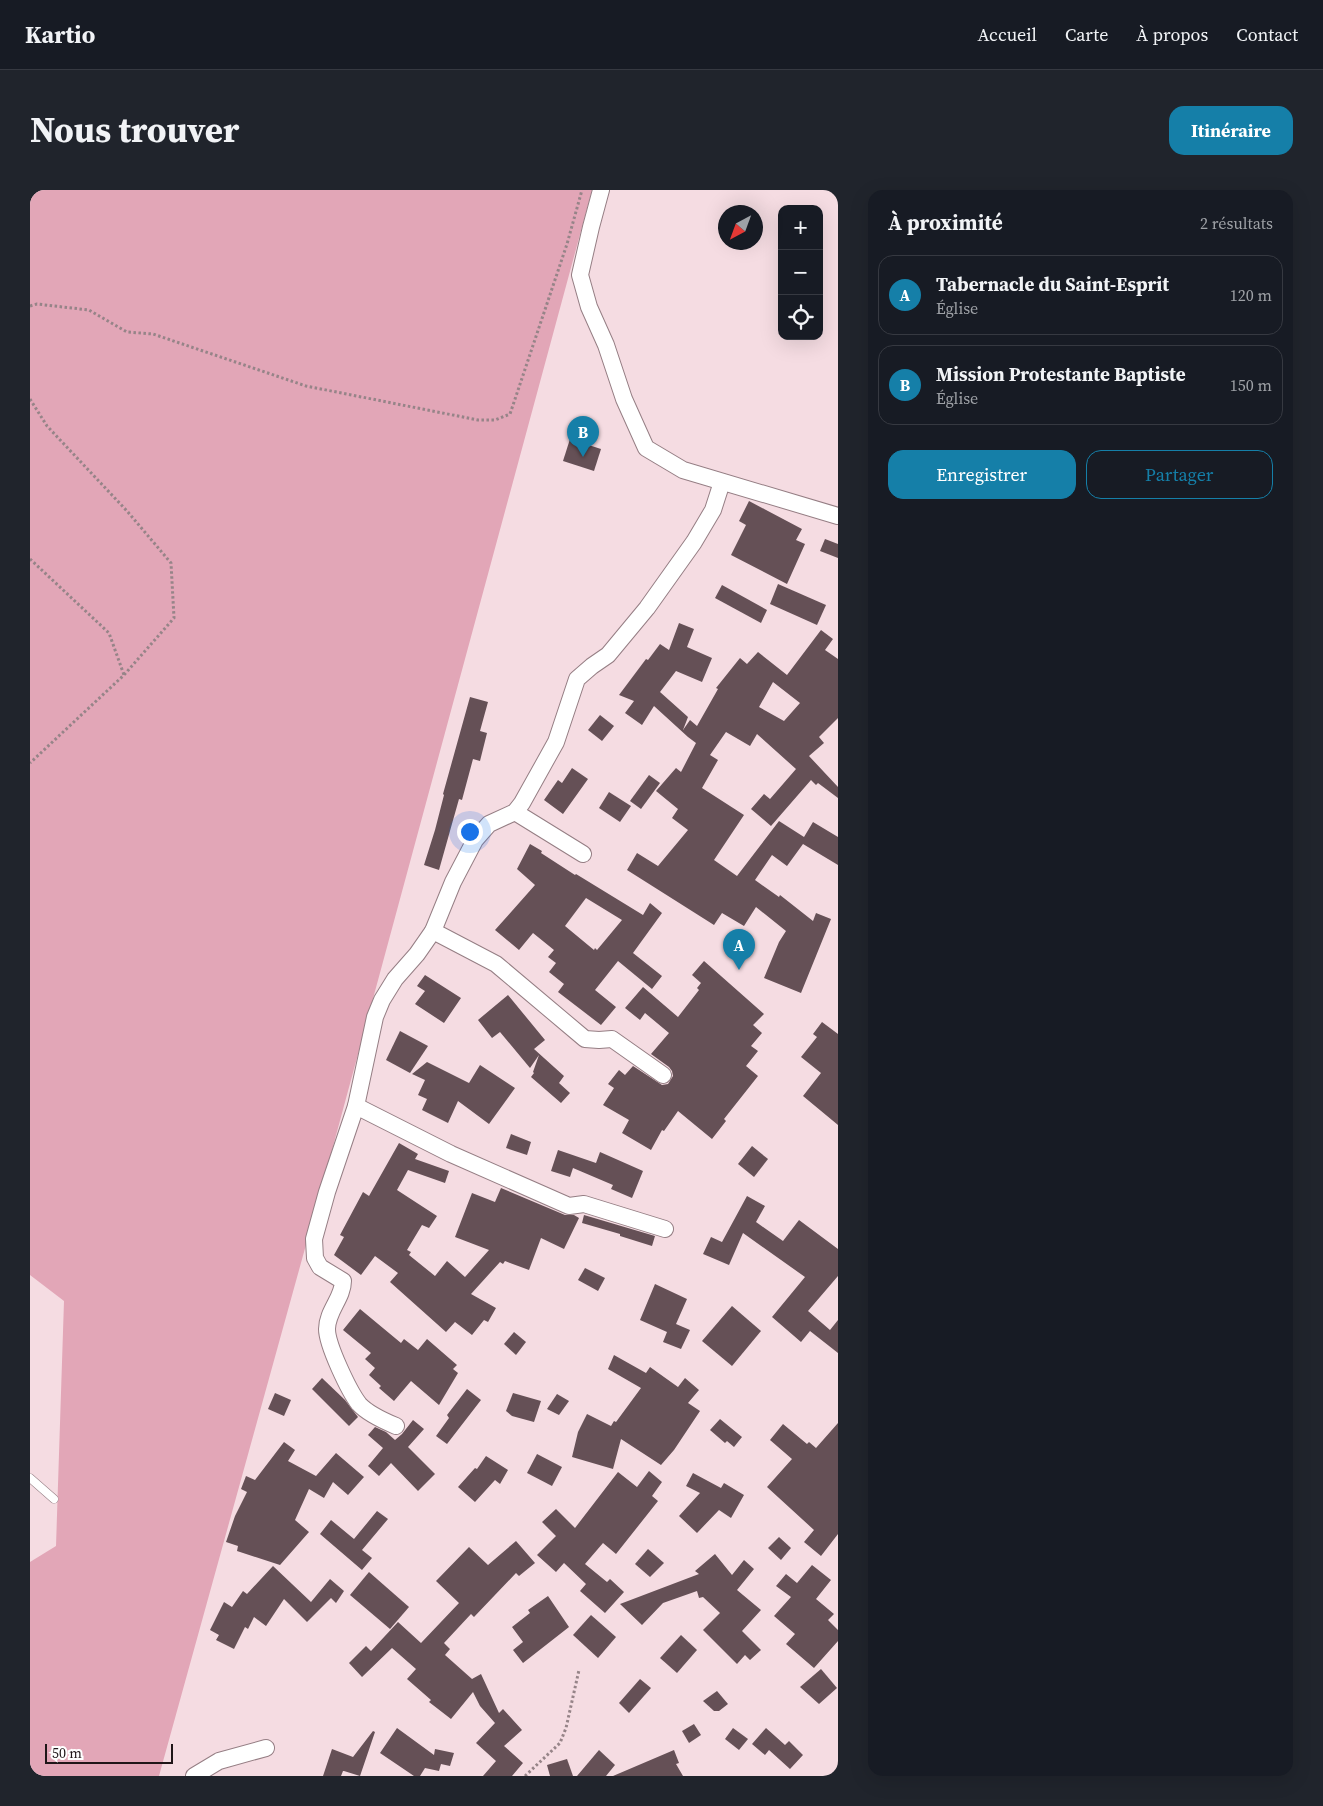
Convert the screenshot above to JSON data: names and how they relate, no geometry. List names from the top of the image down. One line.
{"scale_bar":"50 m","north":"bottom left","page":{"header":"Kartio","nav":["Accueil","Carte","À propos","Contact"],"title":"Nous trouver","buttons":["Itinéraire",["Enregistrer","Partager"]],"heading":["À proximité","2 résultats"],"map_buttons":["+","−"],"list":[{"mark":"A","name":"Tabernacle du Saint-Esprit","note":"Église","value":"120 m"},{"mark":"B","name":"Mission Protestante Baptiste","note":"Église","value":"150 m"}],"pins":["B","A"],"scale":"50 m"}}
